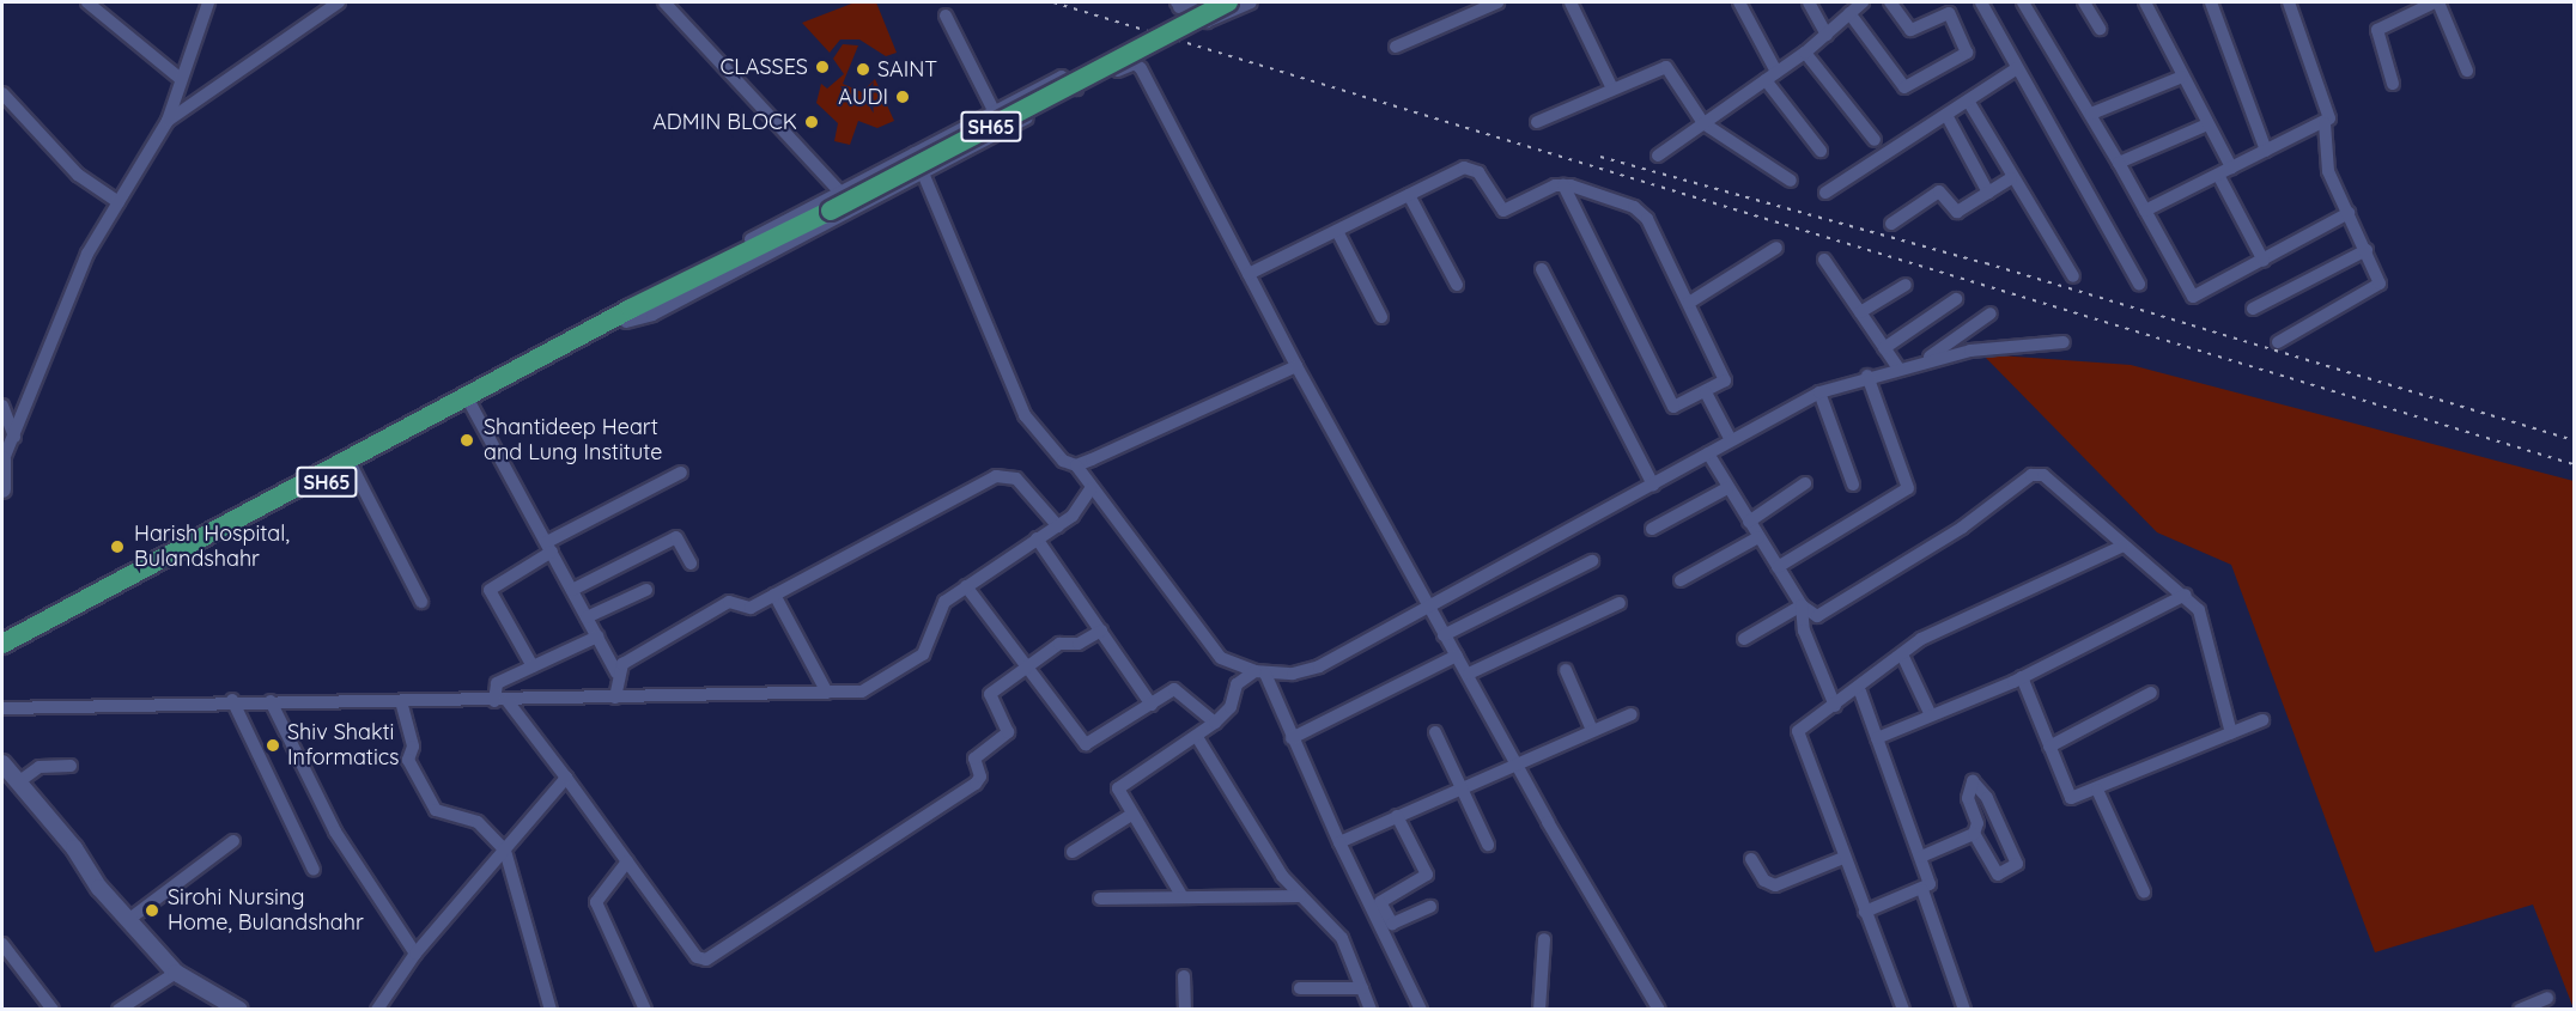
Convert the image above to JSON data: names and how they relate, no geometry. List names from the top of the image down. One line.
{"streets":{"main road":["SH65"]},"places":["CLASSES","SAINT","AUDI","ADMIN BLOCK","Shantideep Heart and Lung Institute","Harish Hospital, Bulandshahr","Shiv Shakti Informatics","Sirohi Nursing Home, Bulandshahr"]}
